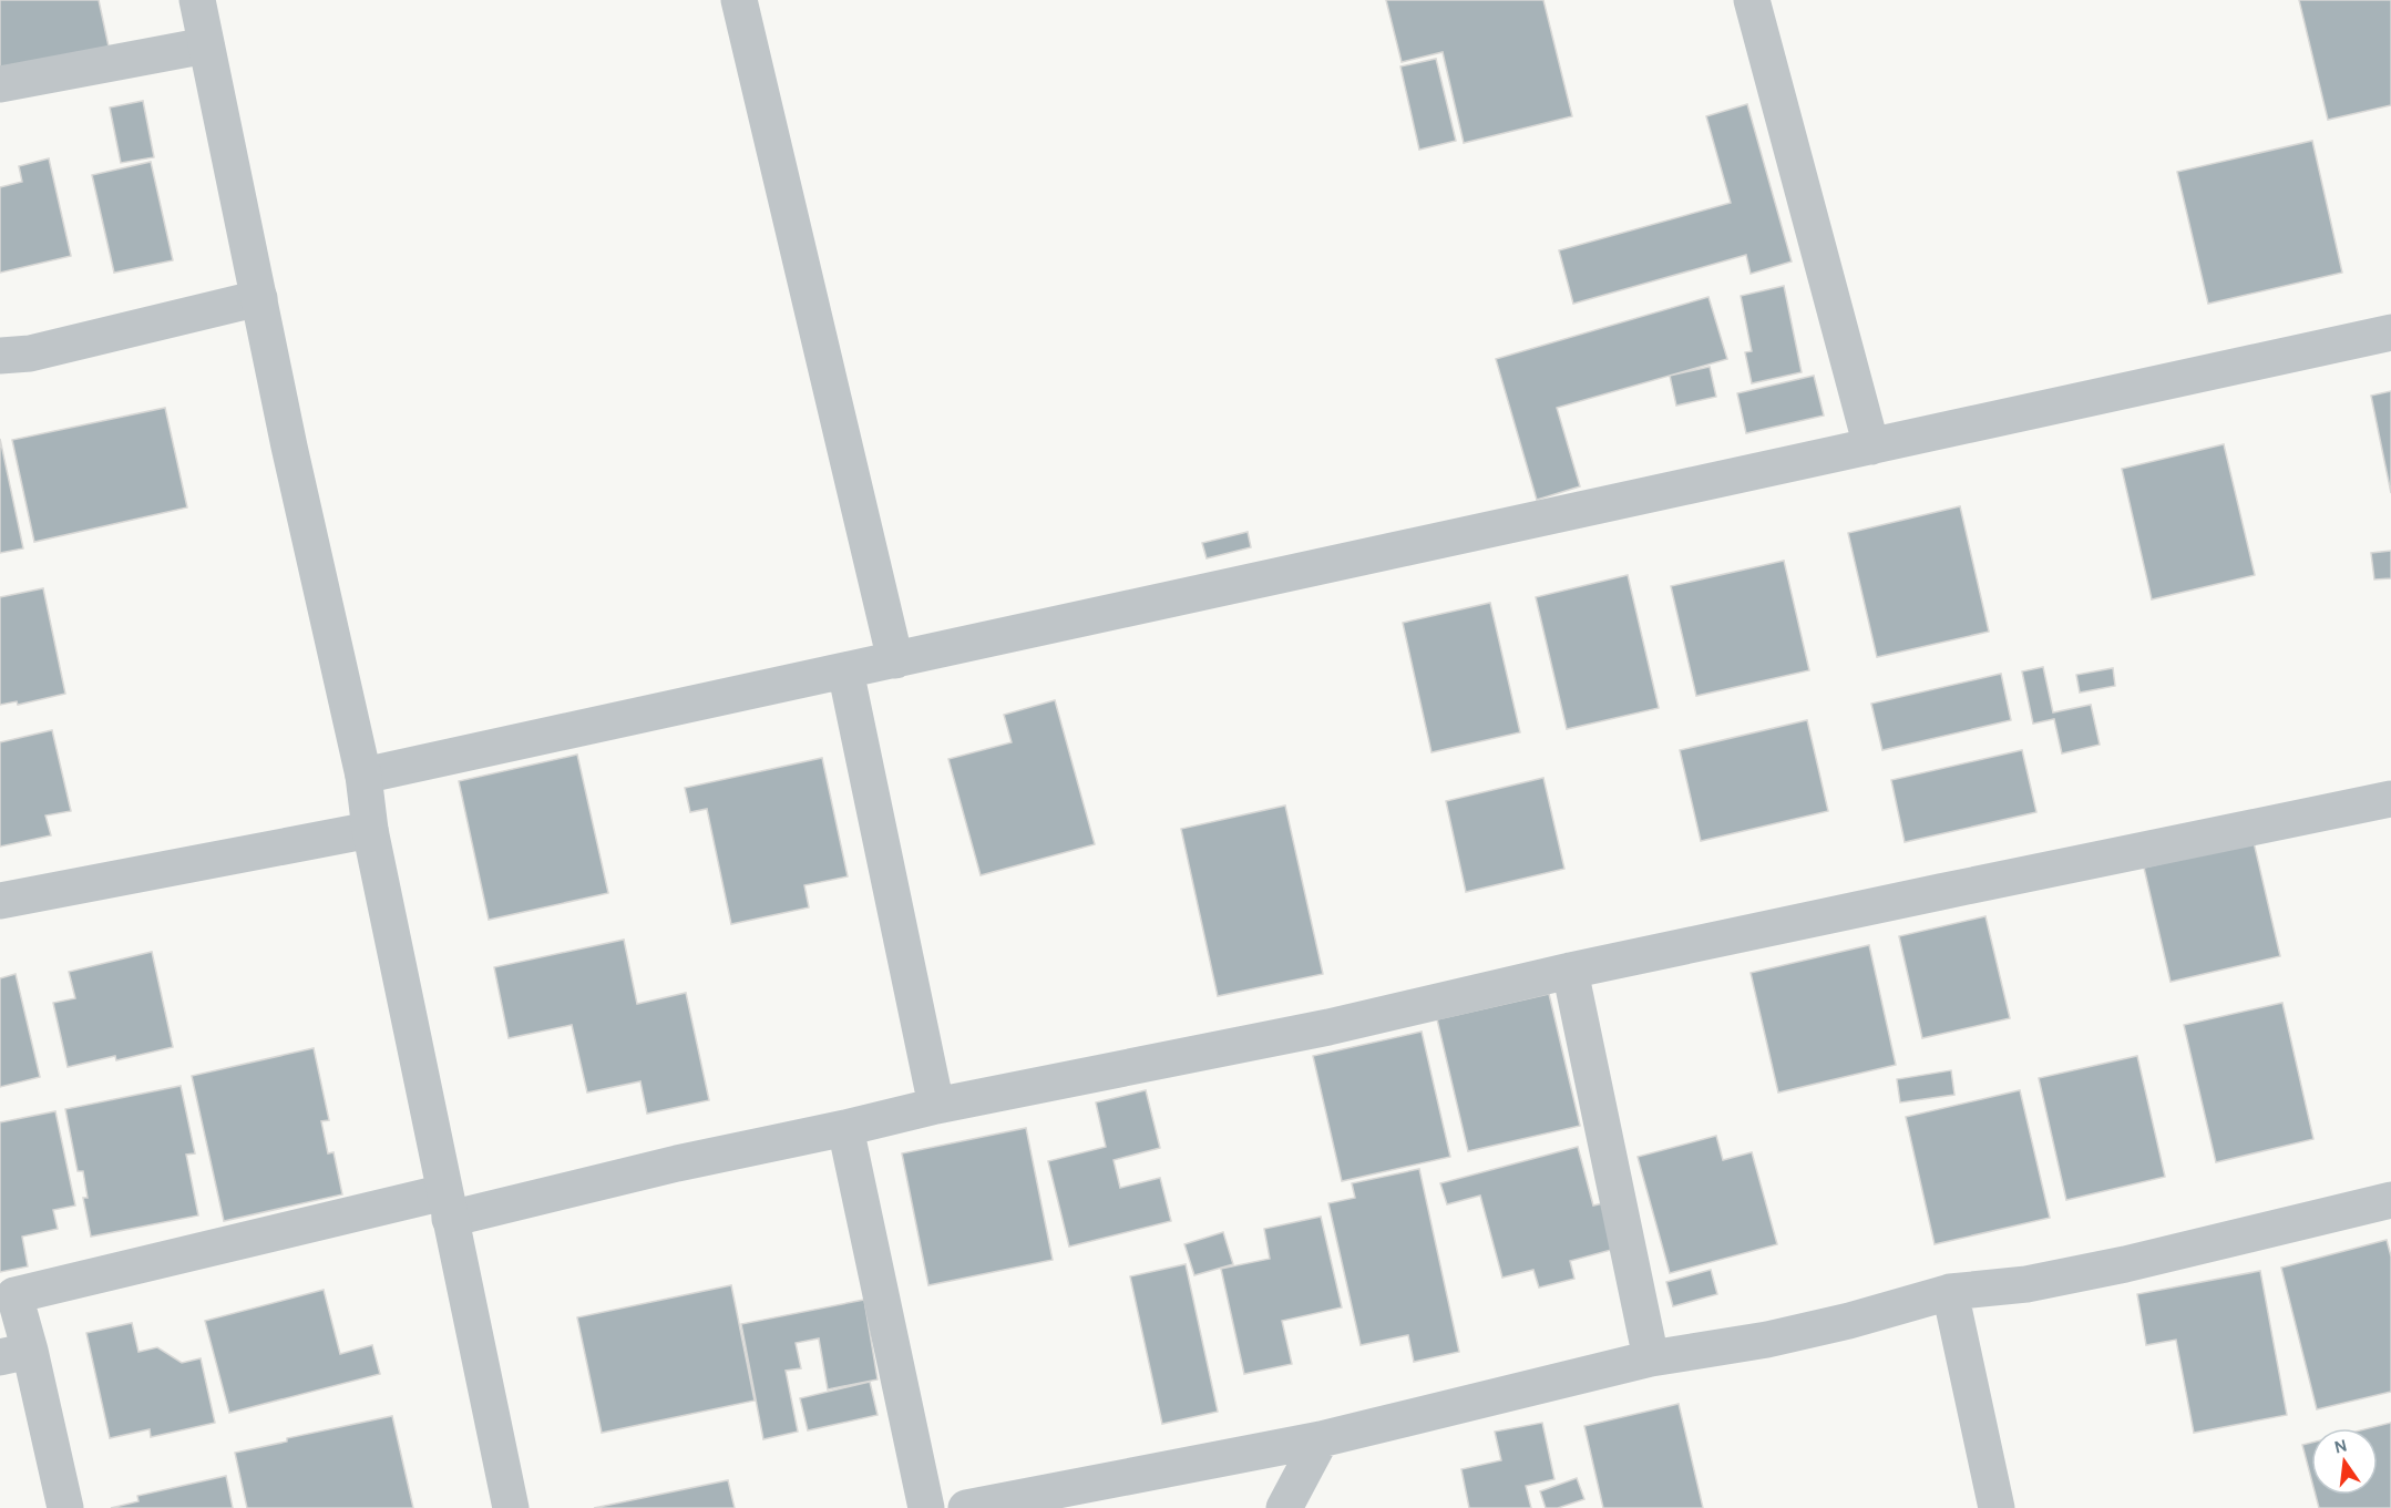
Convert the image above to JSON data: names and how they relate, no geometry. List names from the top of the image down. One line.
{"north":"top"}
